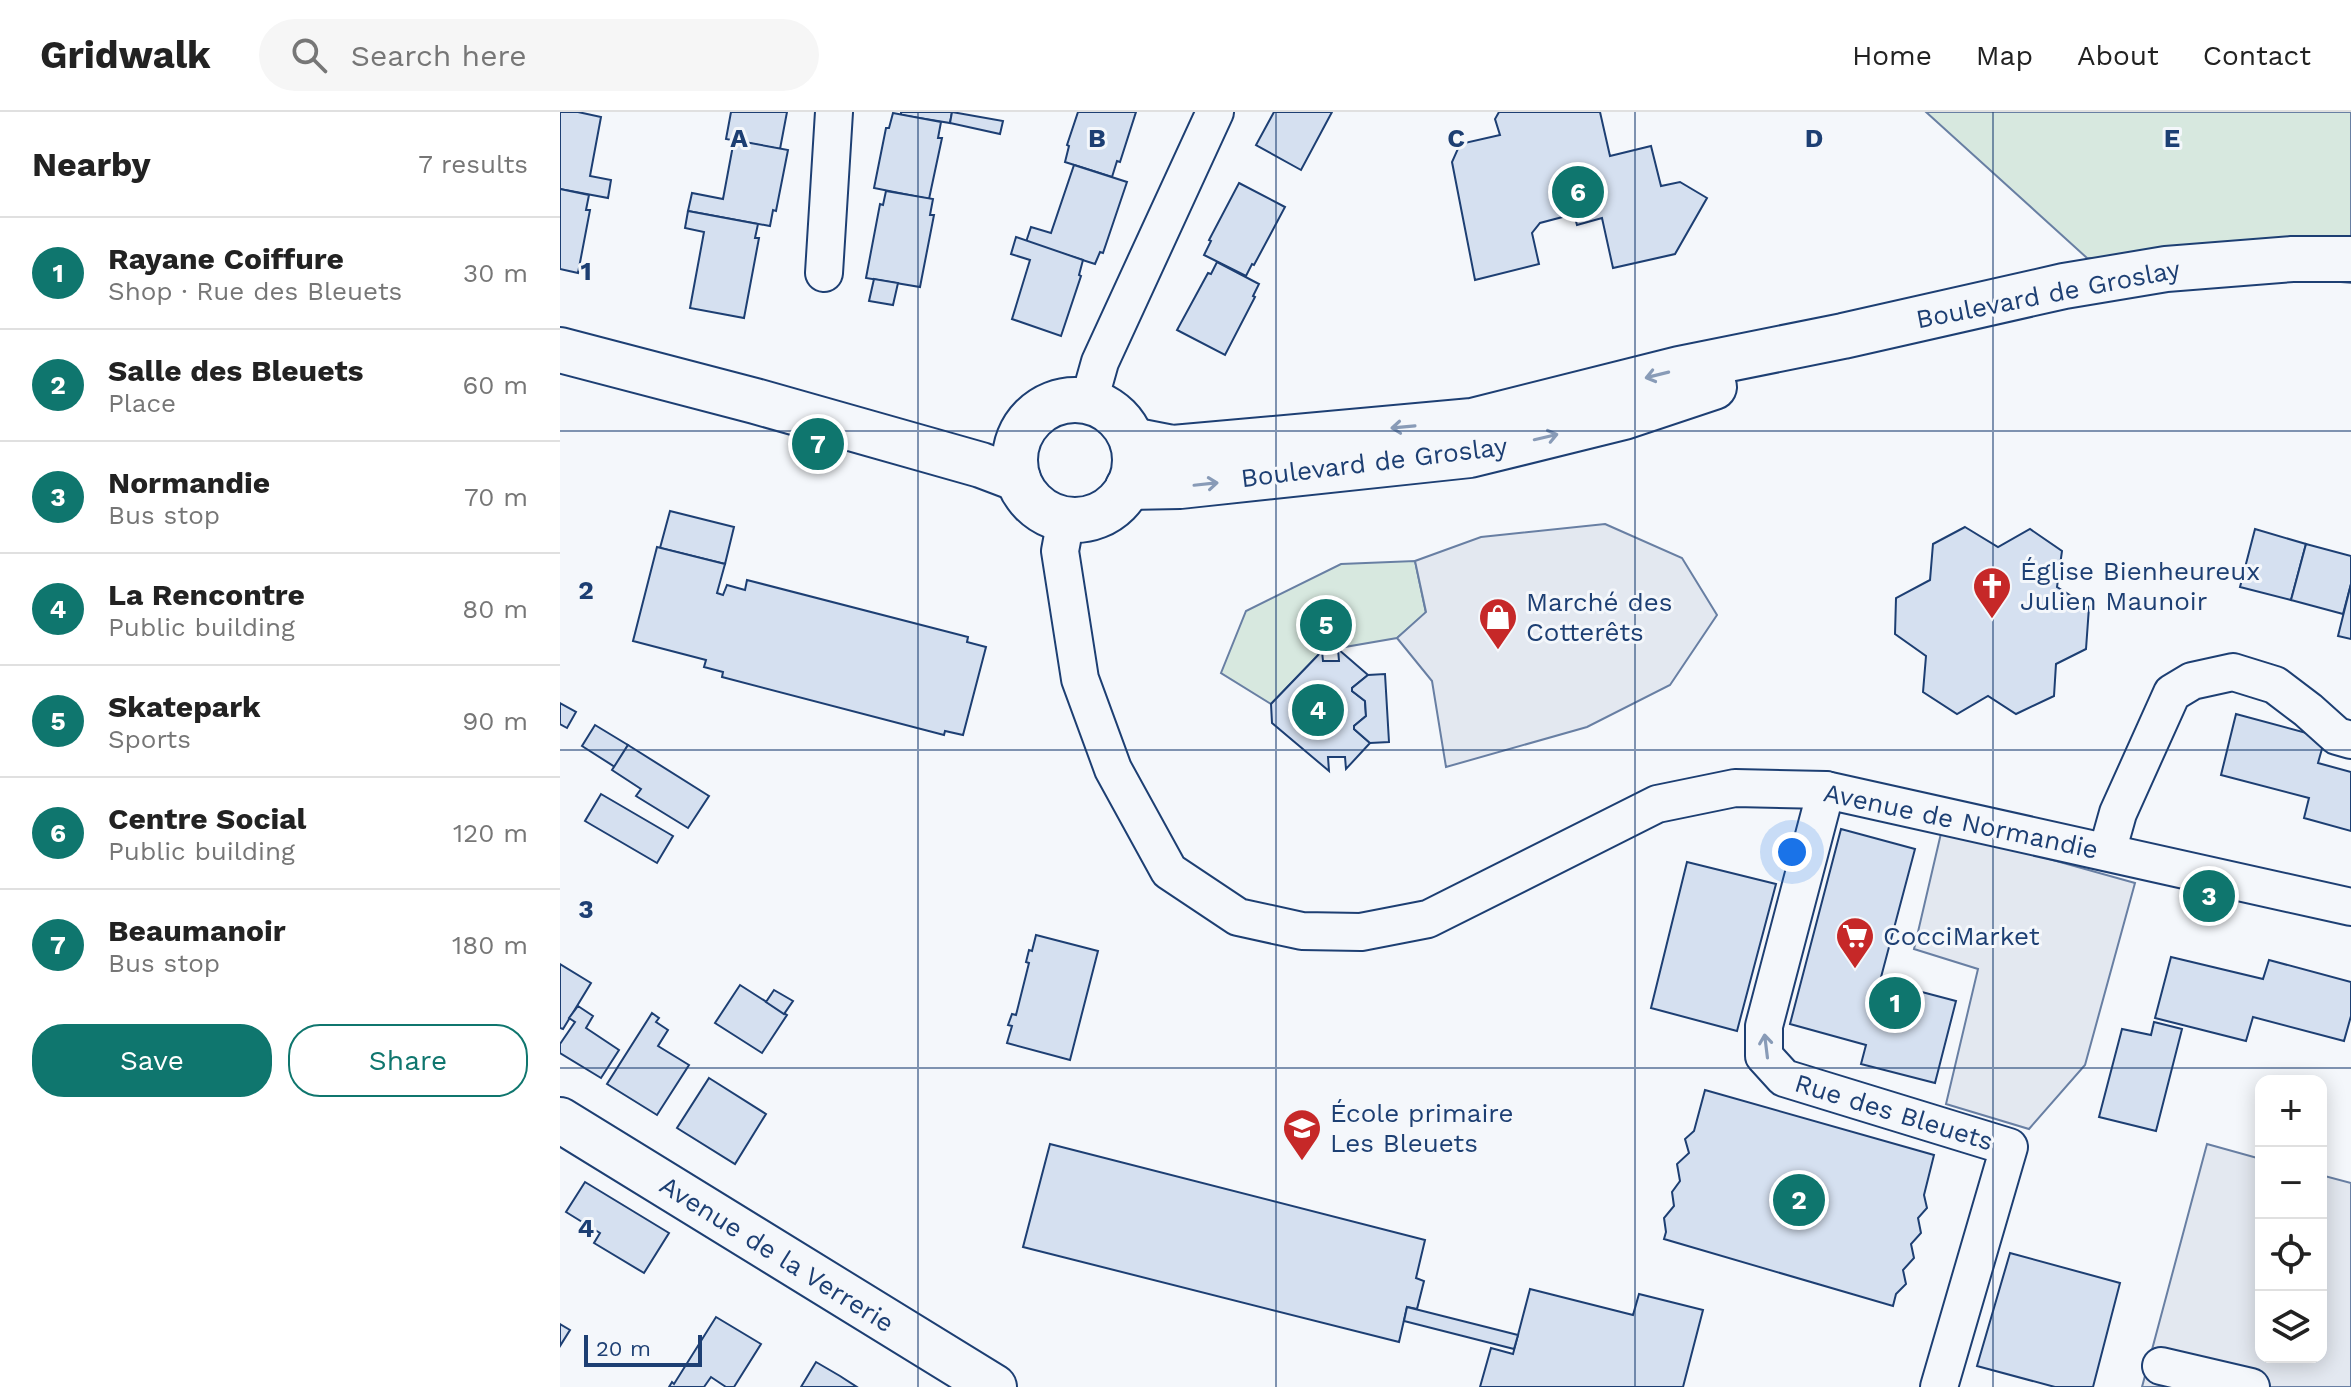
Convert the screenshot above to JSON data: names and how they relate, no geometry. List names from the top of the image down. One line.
{"streets":{"main road":["Boulevard de Groslay","Avenue de la Verrerie"],"street":["Avenue de Normandie","Rue des Bleuets"]},"crossings":[["Boulevard de Groslay","Avenue de Normandie"],["Avenue de Normandie","Rue des Bleuets"]],"places":{"church":["Église Bienheureux Julien Maunoir"],"shop":["Marché des Cotterêts"],"supermarket":["CocciMarket"],"school or university":["École primaire Les Bleuets"]},"scale_bar":"20 m","page":{"header":"Gridwalk","search":"Search here","nav":["Home","Map","About","Contact"],"heading":["Nearby","7 results"],"pins":["6","7","5","4","3","1","2"],"list":[{"mark":"1","name":"Rayane Coiffure","note":"Shop · Rue des Bleuets","value":"30 m"},{"mark":"2","name":"Salle des Bleuets","note":"Place","value":"60 m"},{"mark":"3","name":"Normandie","note":"Bus stop","value":"70 m"},{"mark":"4","name":"La Rencontre","note":"Public building","value":"80 m"},{"mark":"5","name":"Skatepark","note":"Sports","value":"90 m"},{"mark":"6","name":"Centre Social","note":"Public building","value":"120 m"},{"mark":"7","name":"Beaumanoir","note":"Bus stop","value":"180 m"}],"buttons":["Save","Share"],"map_buttons":["+","−"],"scale":"20 m"},"grid":{"columns":["A","B","C","D","E"],"rows":["1","2","3","4"]}}
